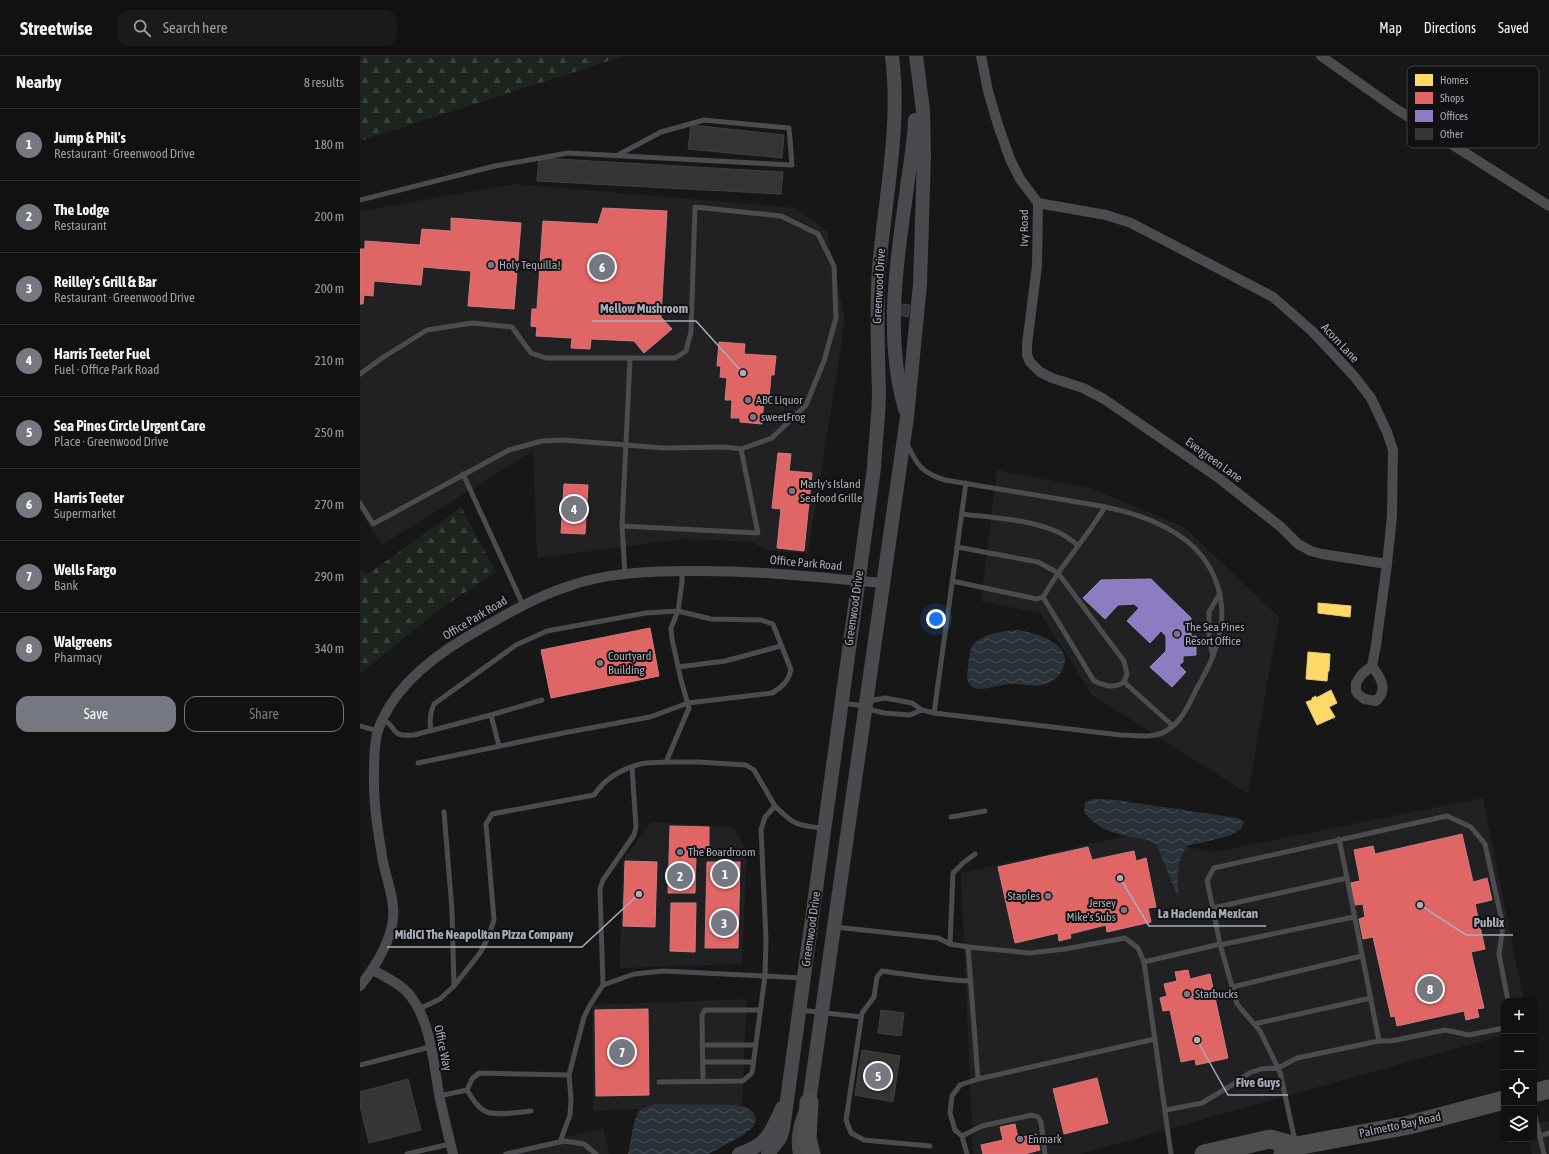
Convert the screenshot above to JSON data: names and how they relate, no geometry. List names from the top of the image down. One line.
{"streets":{"highway":["Palmetto Bay Road"],"street":["Ivy Road","Greenwood Drive","Acorn Lane","Evergreen Lane","Office Park Road","Office Way"]},"crossings":[["Ivy Road","Acorn Lane"],["Ivy Road","Evergreen Lane"],["Greenwood Drive","Office Park Road"],["Acorn Lane","Evergreen Lane"],["Office Park Road","Office Way"]],"places":["Holy Tequilla!","Mellow Mushroom","ABC Liquor","sweetFrog","Marly's Island Seafood Grille","The Sea Pines Resort Office","Courtyard Building","The Boardroom","La Hacienda Mexican","MidiCi The Neapolitan Pizza Company","Staples","Publix","Jersey Mike's Subs","Starbucks","Five Guys","Enmark"],"legend":["Homes","Shops","Offices","Other"],"page":{"header":"Streetwise","search":"Search here","nav":["Map","Directions","Saved"],"heading":["Nearby","8 results"],"list":[{"mark":"1","name":"Jump & Phil's","note":"Restaurant · Greenwood Drive","value":"180 m"},{"mark":"2","name":"The Lodge","note":"Restaurant","value":"200 m"},{"mark":"3","name":"Reilley's Grill & Bar","note":"Restaurant · Greenwood Drive","value":"200 m"},{"mark":"4","name":"Harris Teeter Fuel","note":"Fuel · Office Park Road","value":"210 m"},{"mark":"5","name":"Sea Pines Circle Urgent Care","note":"Place · Greenwood Drive","value":"250 m"},{"mark":"6","name":"Harris Teeter","note":"Supermarket","value":"270 m"},{"mark":"7","name":"Wells Fargo","note":"Bank","value":"290 m"},{"mark":"8","name":"Walgreens","note":"Pharmacy","value":"340 m"}],"pins":["6","4","1","2","3","8","7","5"],"buttons":["Save","Share"],"map_buttons":["+","−"]}}
